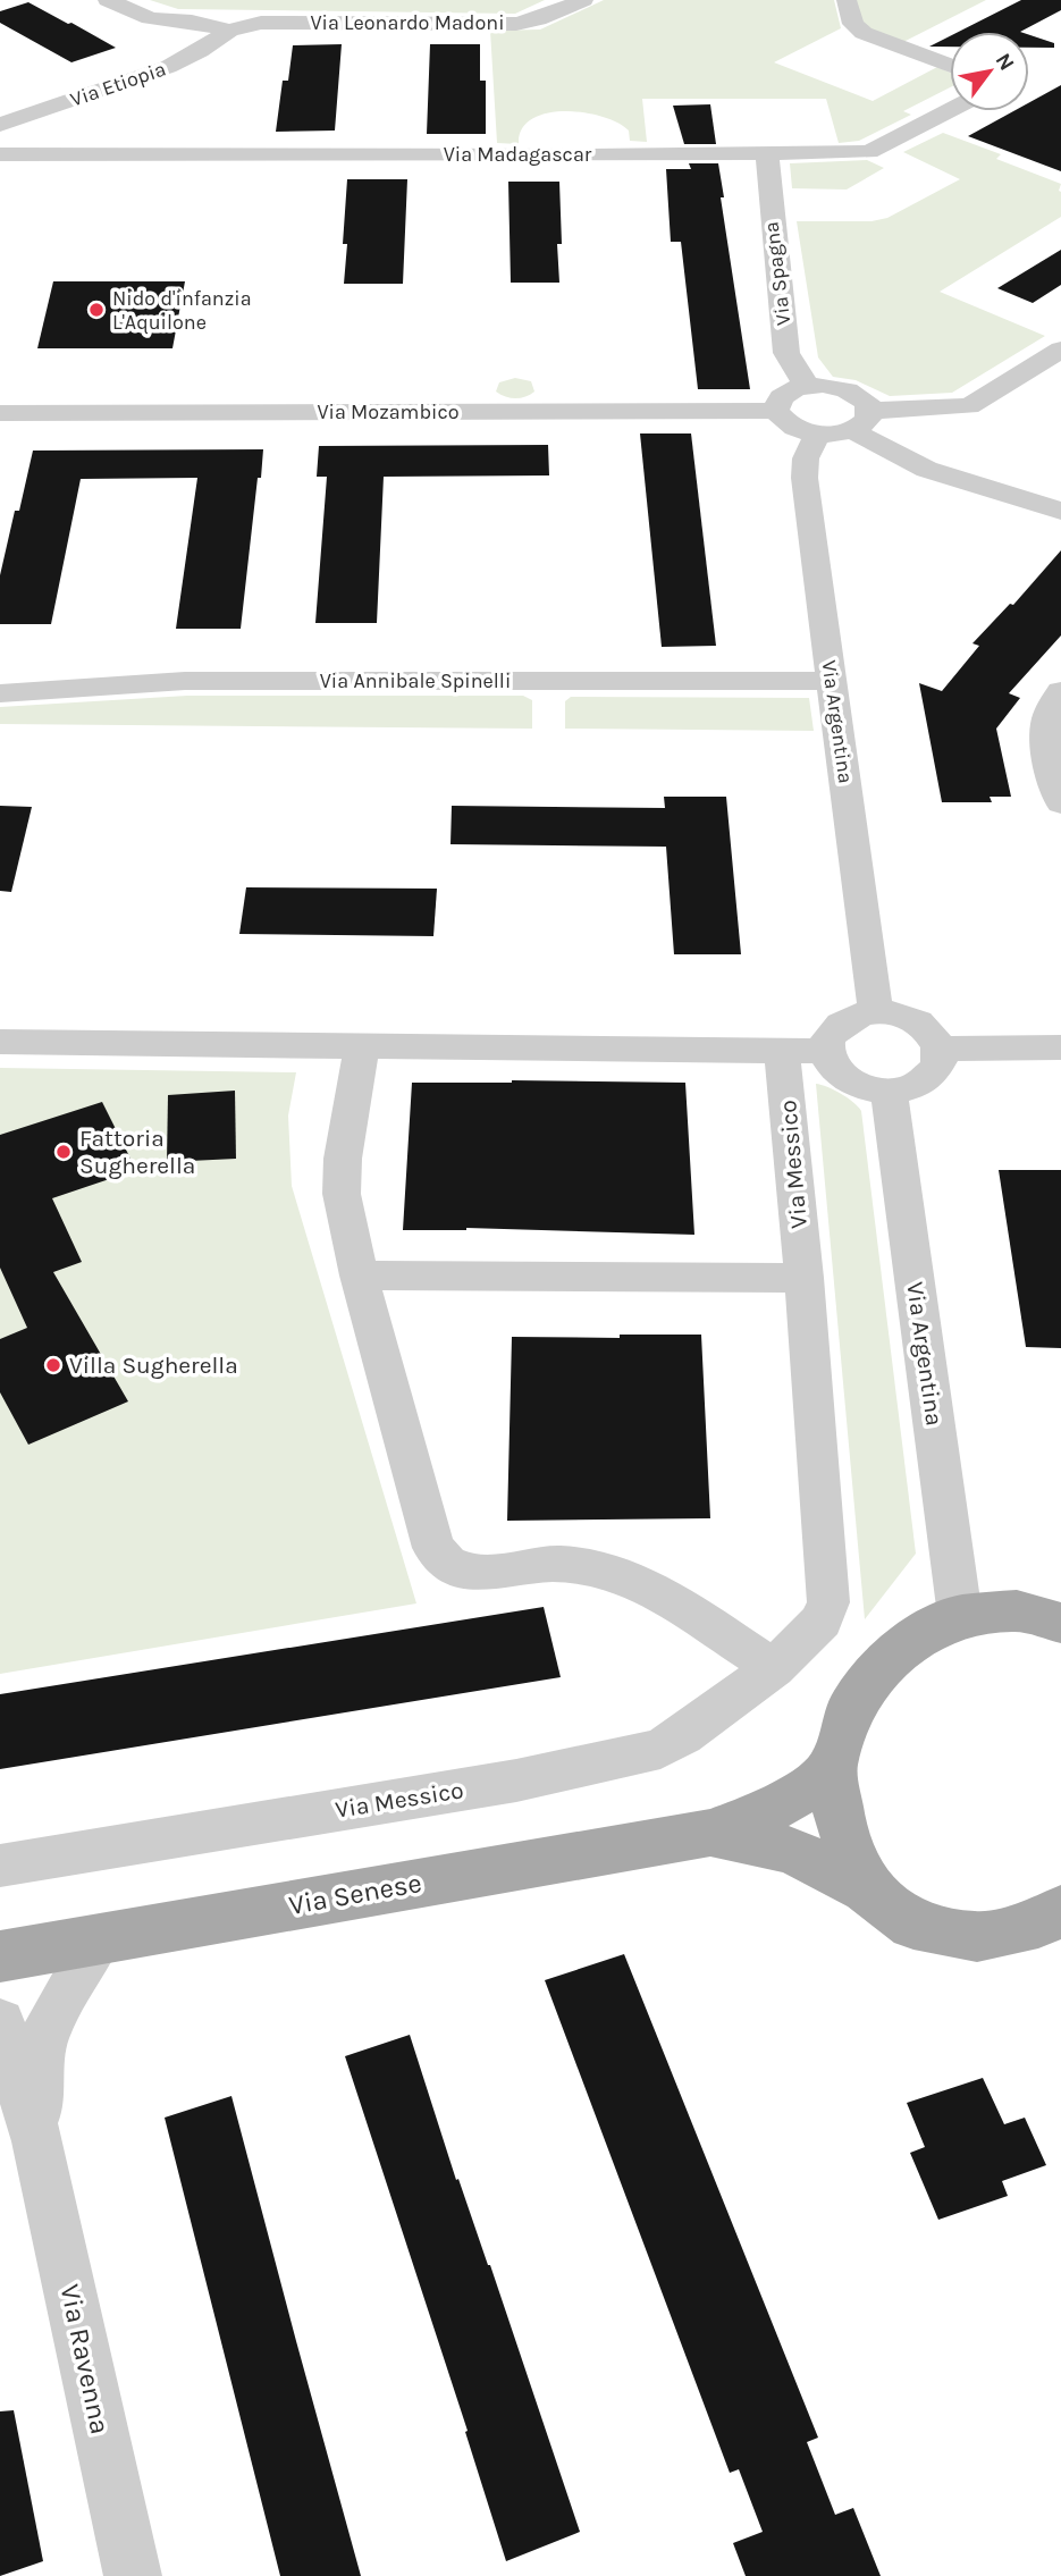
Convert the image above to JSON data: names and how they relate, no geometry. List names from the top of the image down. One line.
{"streets":{"main road":["Via Senese"],"street":["Via Leonardo Madoni","Via Etiopia","Via Madagascar","Via Spagna","Via Mozambico","Via Annibale Spinelli","Via Argentina","Via Messico","Via Ravenna"]},"crossings":[["Via Leonardo Madoni","Via Etiopia"],["Via Madagascar","Via Spagna"],["Via Annibale Spinelli","Via Argentina"],["Via Senese","Via Ravenna"]],"places":["Nido d'infanzia L'Aquilone","Fattoria Sugherella","Villa Sugherella"],"north":"top right"}
